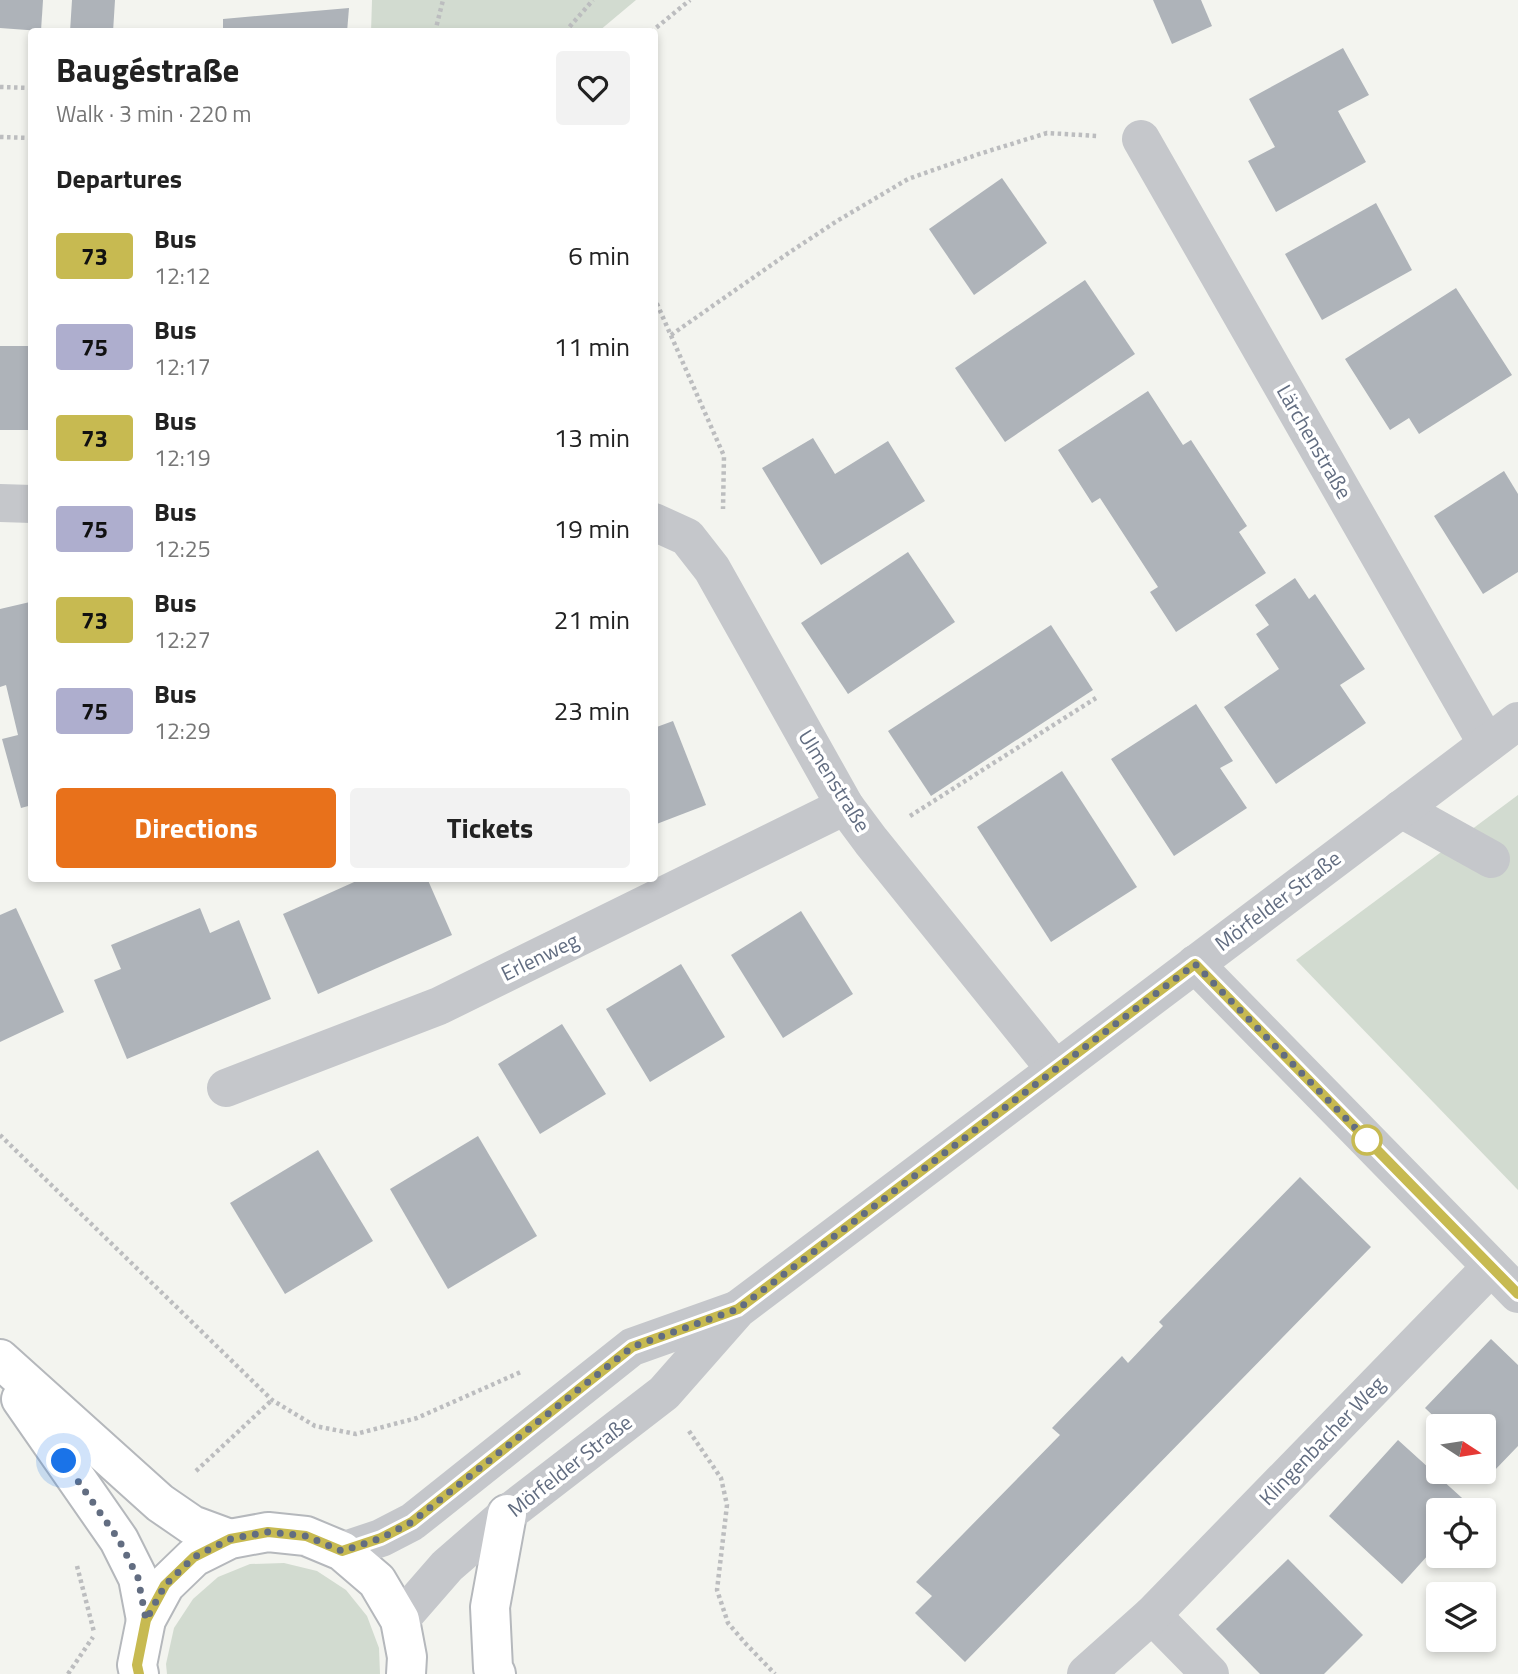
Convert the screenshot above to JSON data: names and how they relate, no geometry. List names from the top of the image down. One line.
{"streets":{"street":["Lärchenstraße","Ulmenstraße","Mörfelder Straße","Erlenweg","Klingenbacher Weg"]},"crossings":[["Lärchenstraße","Mörfelder Straße"],["Ulmenstraße","Mörfelder Straße"],["Ulmenstraße","Erlenweg"]],"lines":["bus line 73"],"north":"right","page":{"heading":[["Baugéstraße","Walk · 3 min · 220 m"],"Departures"],"list":[{"mark":"73","name":"Bus","note":"12:12","value":"6 min"},{"mark":"75","name":"Bus","note":"12:17","value":"11 min"},{"mark":"73","name":"Bus","note":"12:19","value":"13 min"},{"mark":"75","name":"Bus","note":"12:25","value":"19 min"},{"mark":"73","name":"Bus","note":"12:27","value":"21 min"},{"mark":"75","name":"Bus","note":"12:29","value":"23 min"}],"buttons":["Directions","Tickets"]}}
